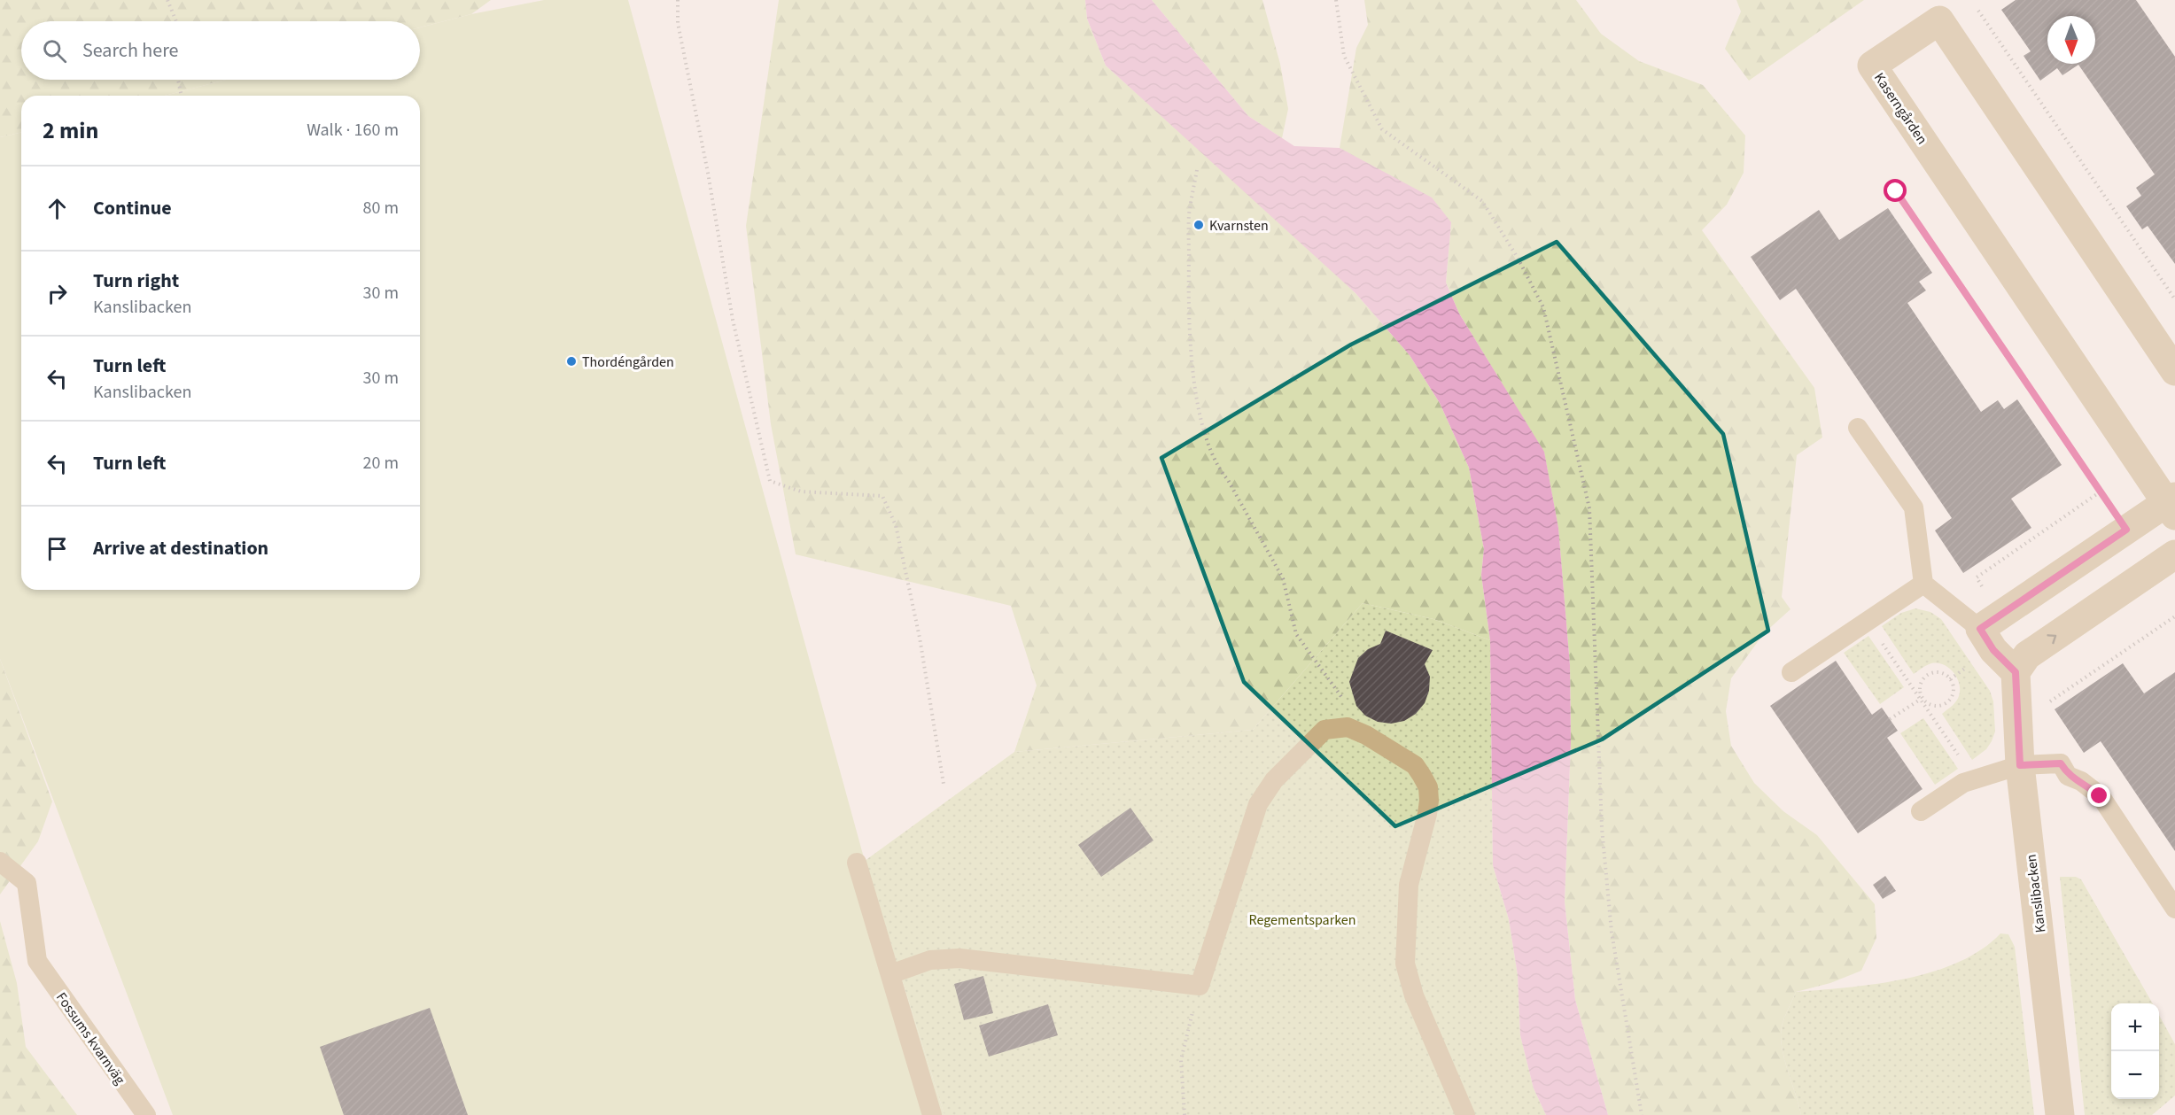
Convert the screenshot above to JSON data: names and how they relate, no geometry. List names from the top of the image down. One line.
{"streets":{"street":["Kaserngården","Kanslibacken"],"lane":["Fossums kvarnväg"]},"parks":["Regementsparken"],"places":["Kvarnsten","Thordéngården"],"north":"bottom","page":{"search":"Search here","heading":["2 min","Walk · 160 m"],"list":[["Continue","80 m"],["Turn right","Kanslibacken","30 m"],["Turn left","Kanslibacken","30 m"],["Turn left","20 m"],"Arrive at destination"],"map_buttons":["+","−"]}}
